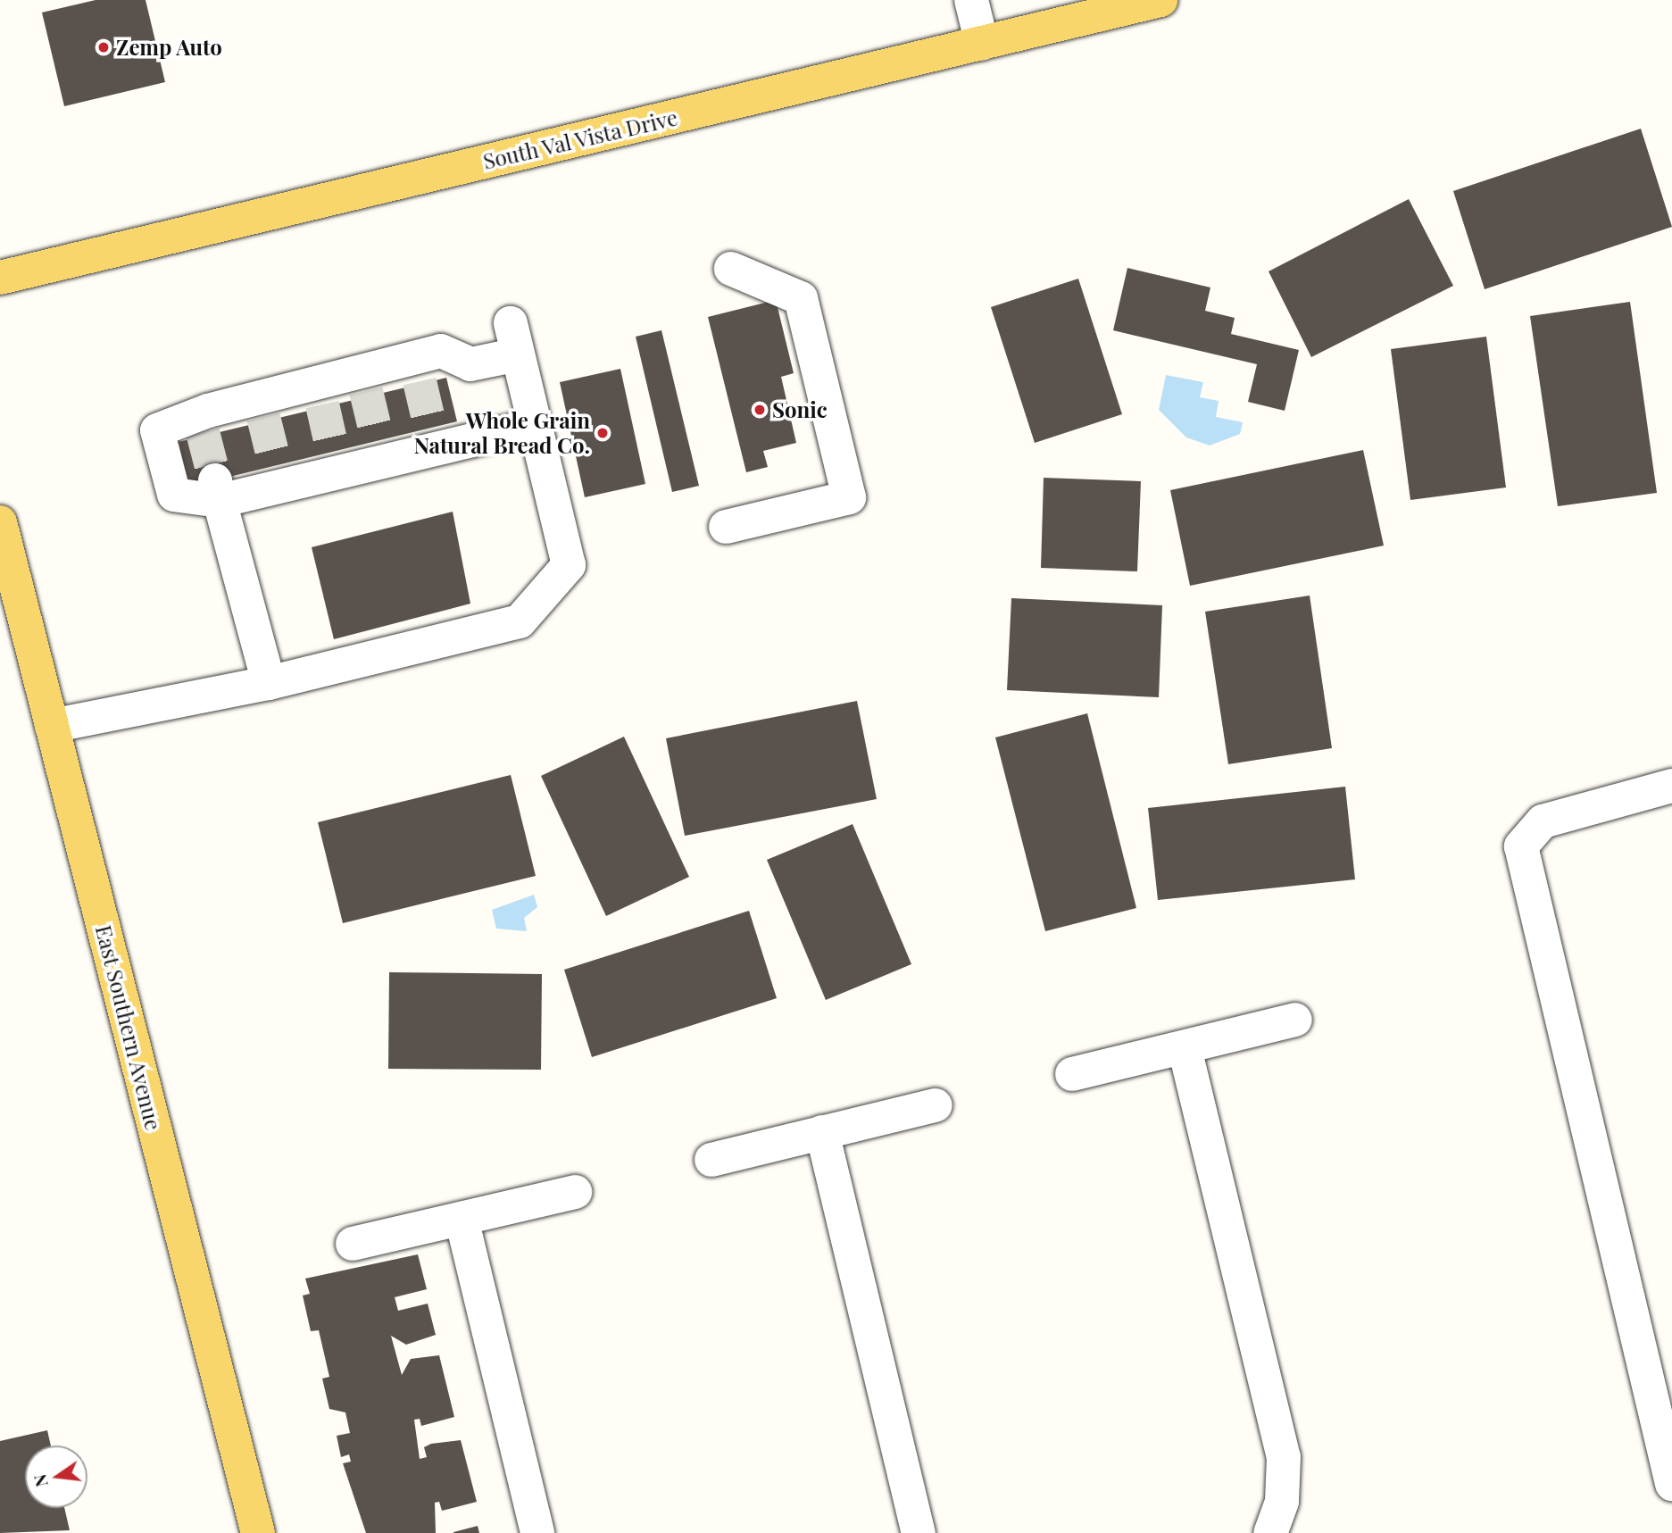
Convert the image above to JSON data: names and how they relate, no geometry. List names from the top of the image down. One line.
{"streets":{"main road":["South Val Vista Drive","East Southern Avenue"]},"places":["Zemp Auto","Sonic","Whole Grain Natural Bread Co."],"north":"left"}
